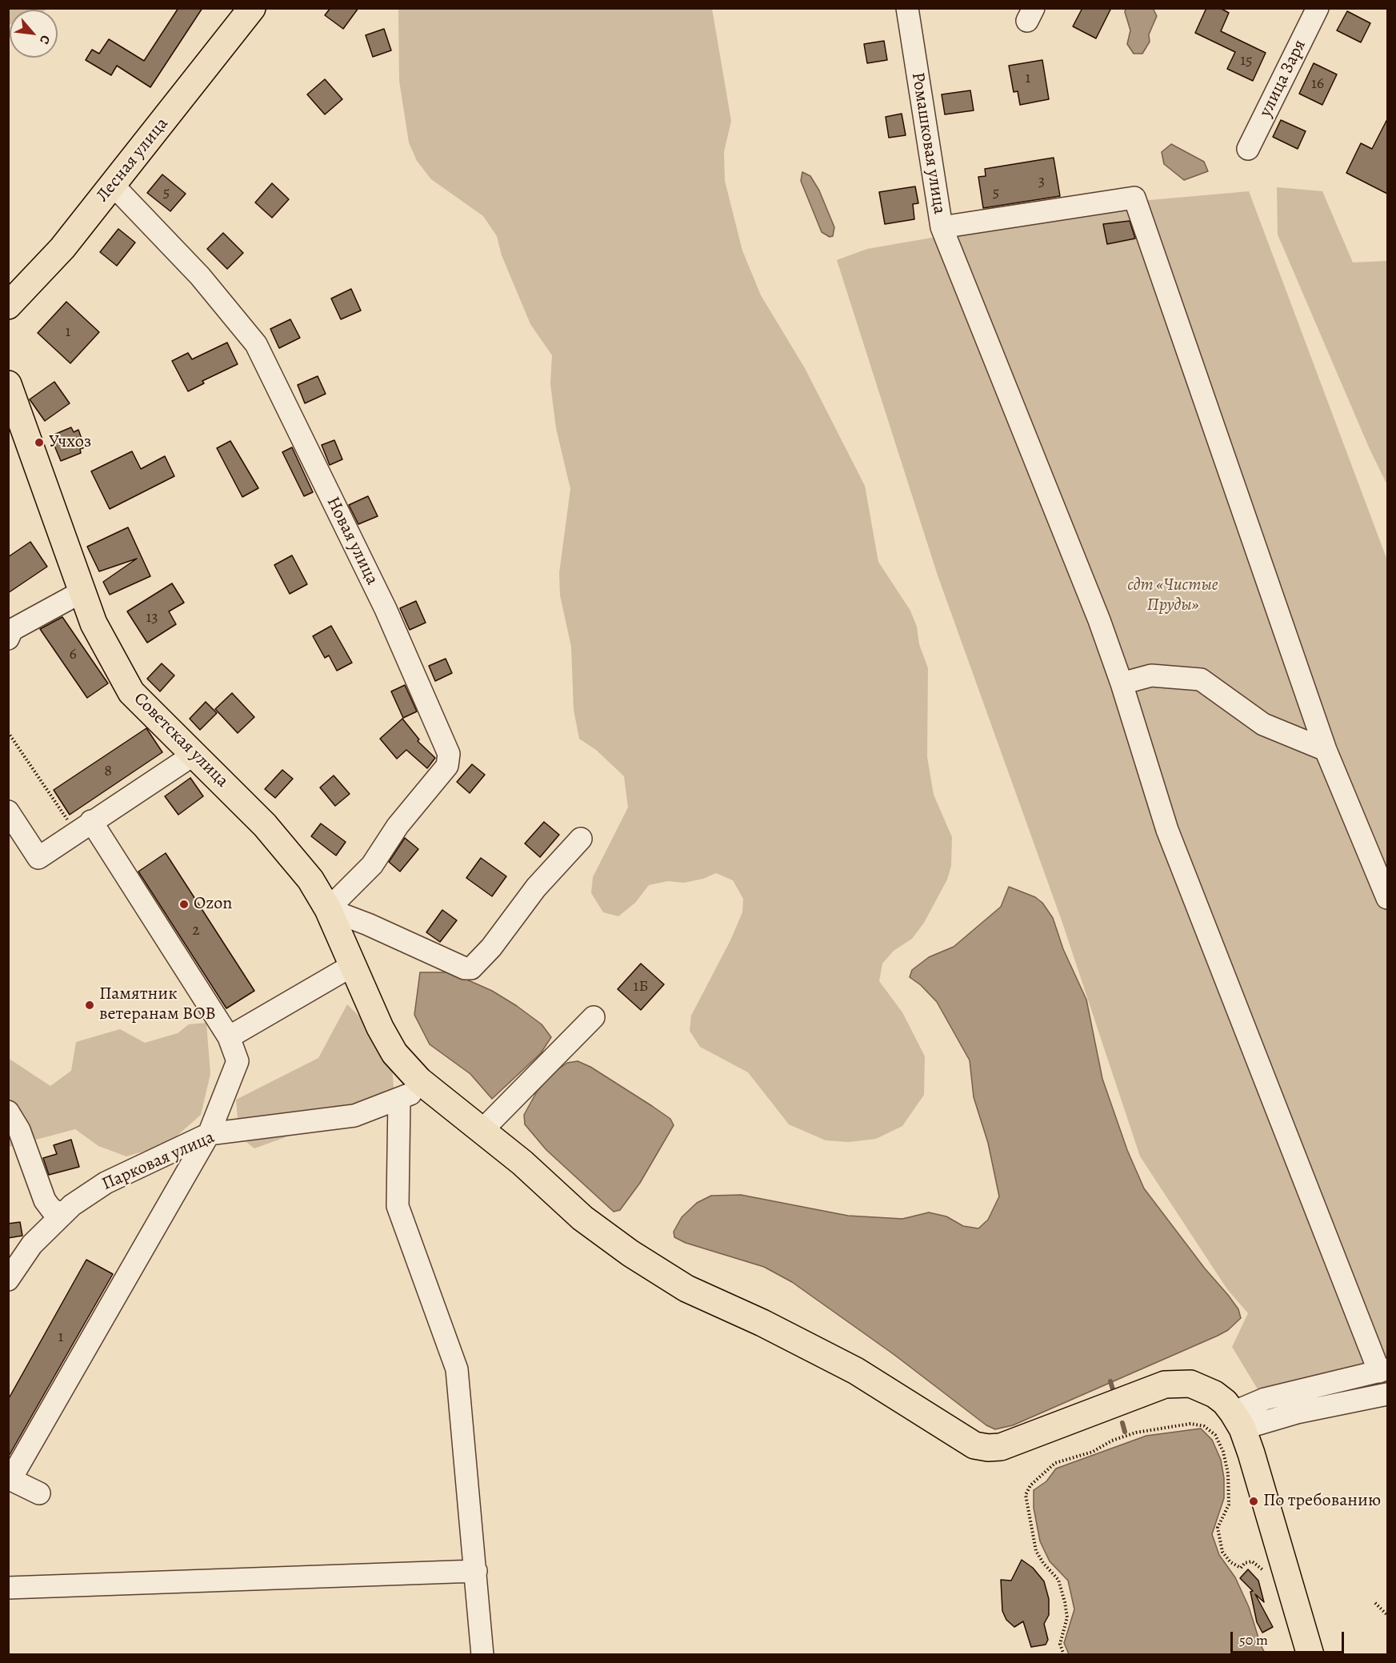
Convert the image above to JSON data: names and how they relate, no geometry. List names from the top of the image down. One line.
{"streets":{"main road":["Лесная улица","Советская улица"],"street":["улица Заря","Ромашковая улица","Новая улица","Парковая улица"]},"crossings":[["Лесная улица","Новая улица"],["Новая улица","Советская улица"],["Советская улица","Парковая улица"]],"parks":["сдт «Чистые Пруды»"],"places":["Учхоз","Ozon","Памятник ветеранам ВОВ","По требованию"],"house_numbers":["15","1","16","3","5","5","1","13","6","8","2","1Б","1"],"scale_bar":"50 m","north":"bottom right"}
